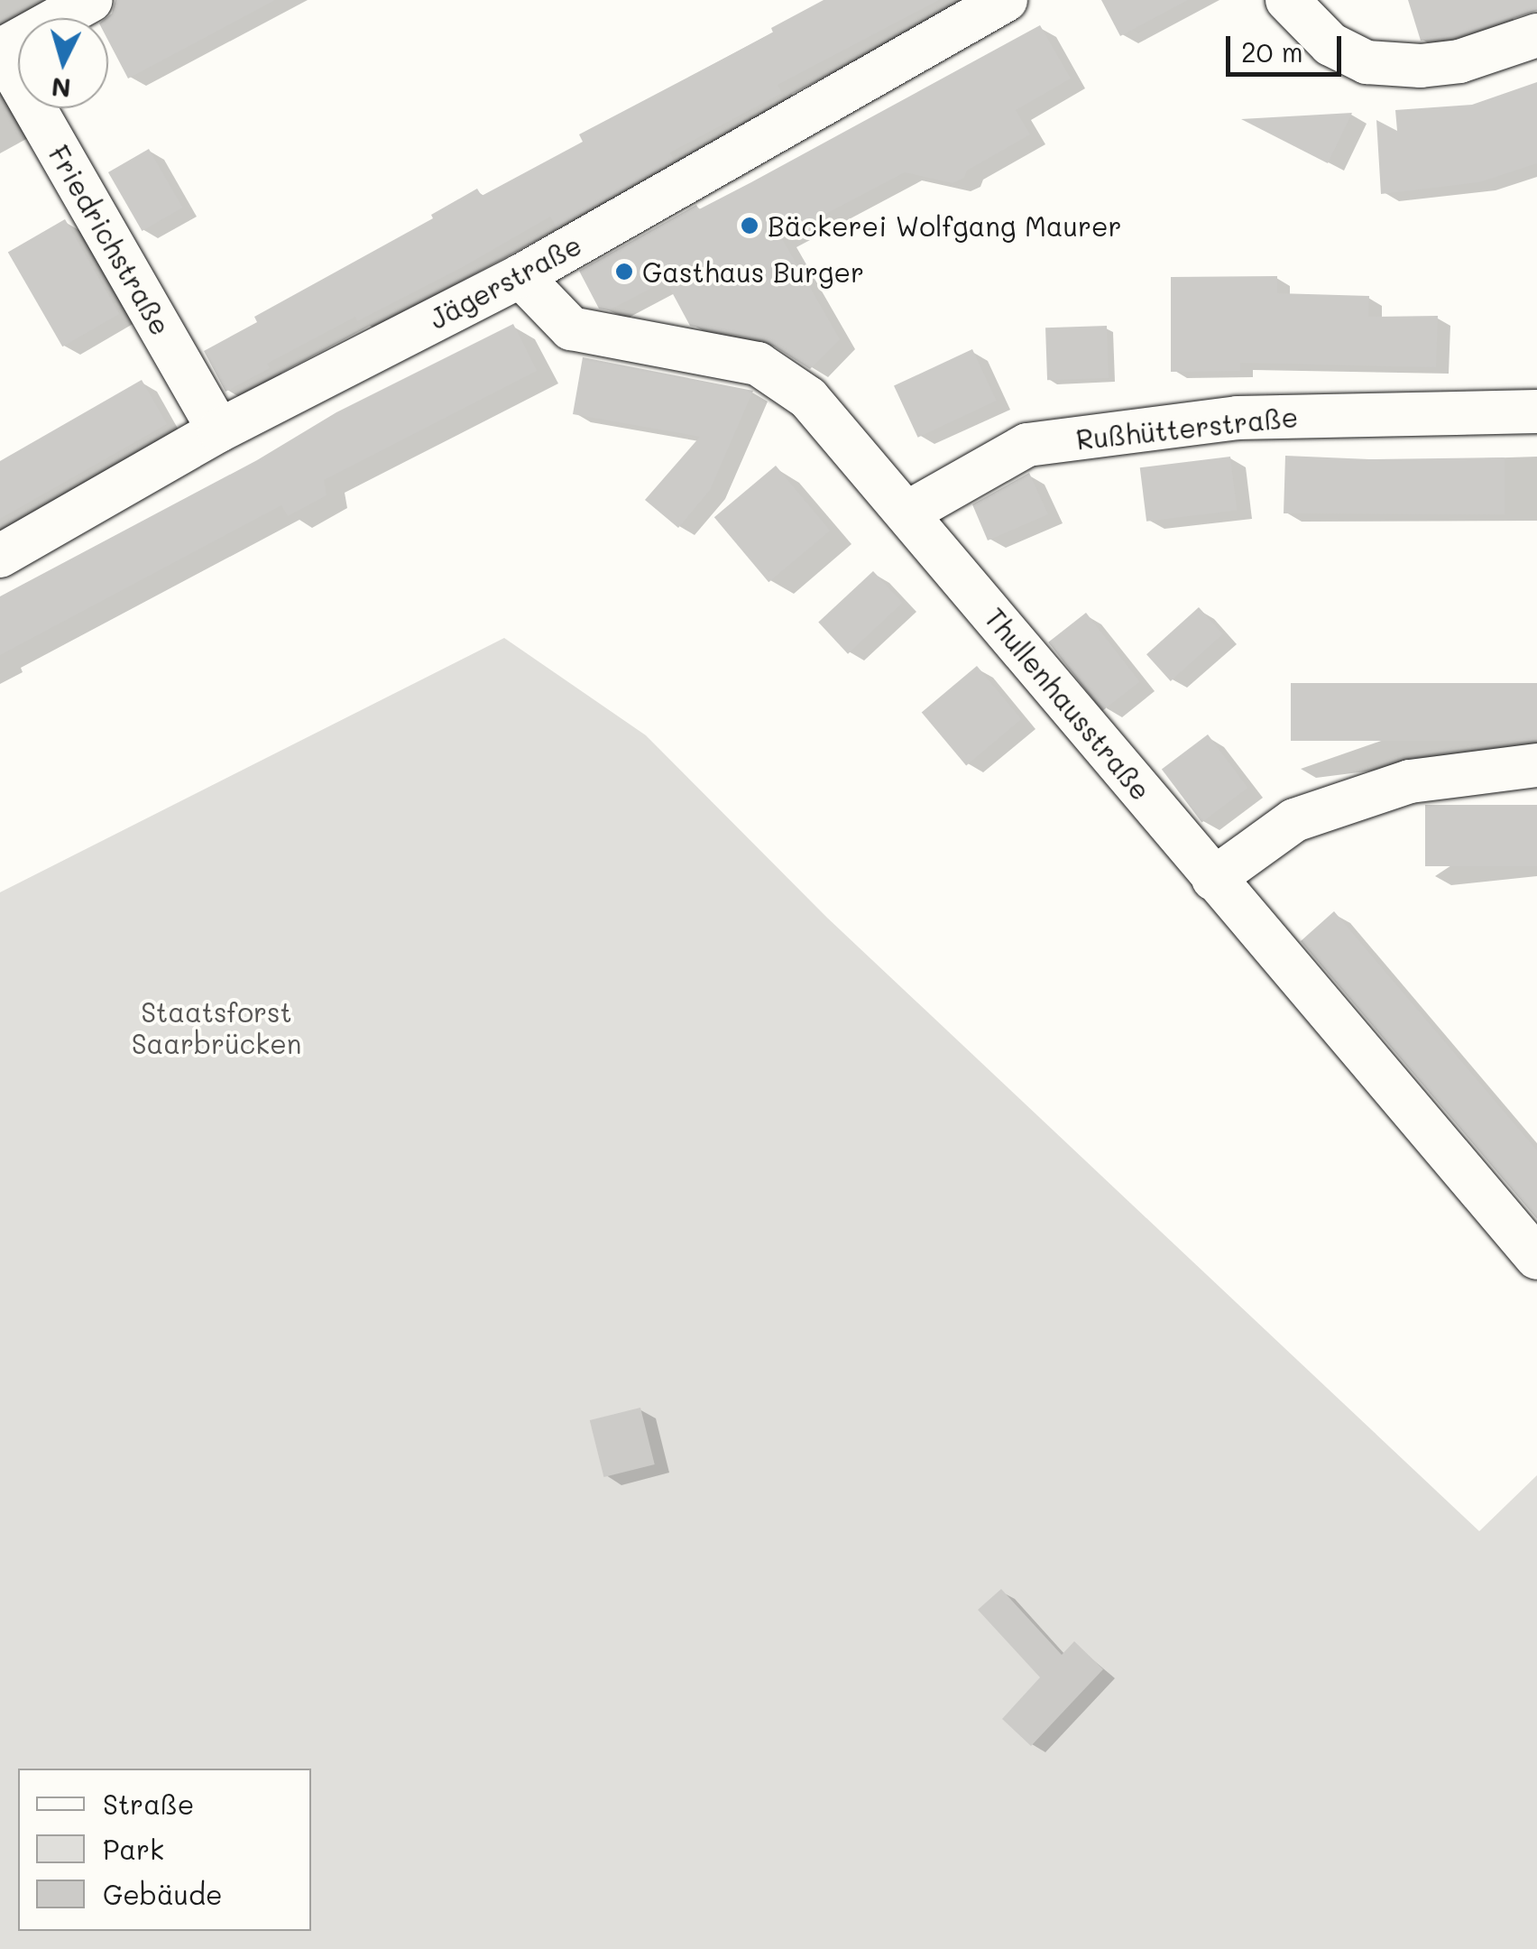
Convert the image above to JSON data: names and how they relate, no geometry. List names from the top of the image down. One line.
{"streets":{"street":["Friedrichstraße","Jägerstraße","Rußhütterstraße","Thullenhausstraße"]},"crossings":[["Friedrichstraße","Jägerstraße"],["Jägerstraße","Thullenhausstraße"],["Rußhütterstraße","Thullenhausstraße"]],"parks":["Staatsforst Saarbrücken"],"places":["Bäckerei Wolfgang Maurer","Gasthaus Burger"],"legend":["Straße","Park","Gebäude"],"scale_bar":"20 m","north":"bottom"}
